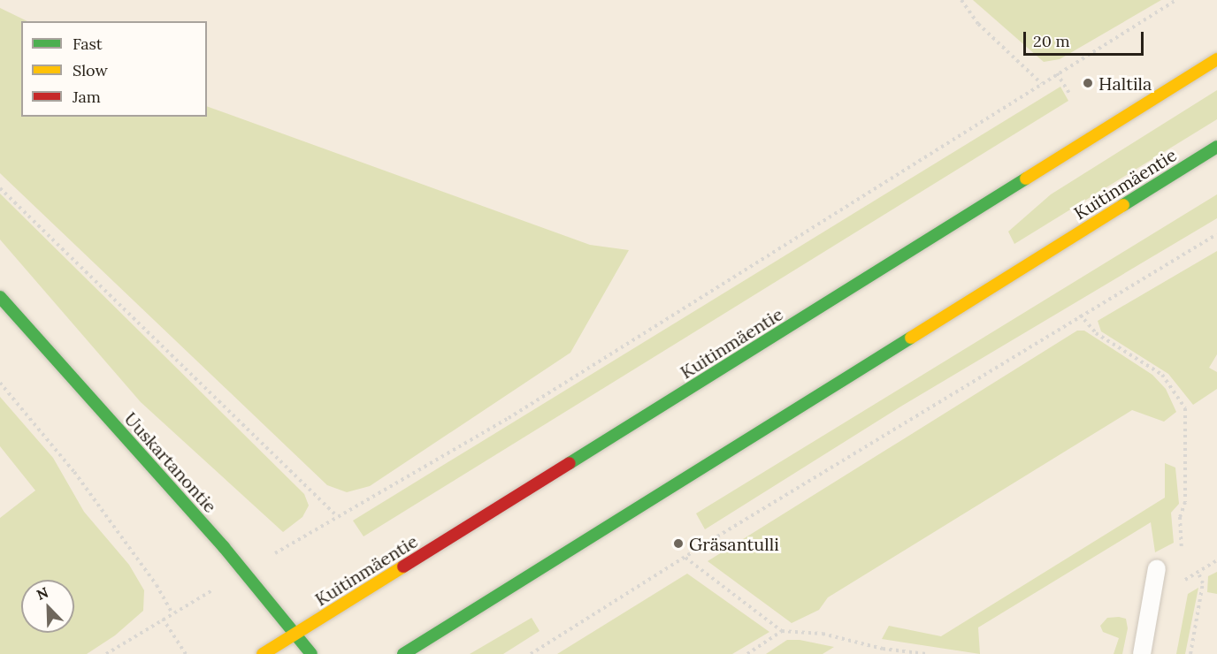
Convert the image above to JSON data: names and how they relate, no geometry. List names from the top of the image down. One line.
{"streets":{"main road":["Kuitinmäentie","Uuskartanontie"]},"crossings":[["Kuitinmäentie","Uuskartanontie"]],"places":["Haltila","Gräsantulli"],"legend":["Fast","Slow","Jam"],"scale_bar":"20 m","north":"top left"}
